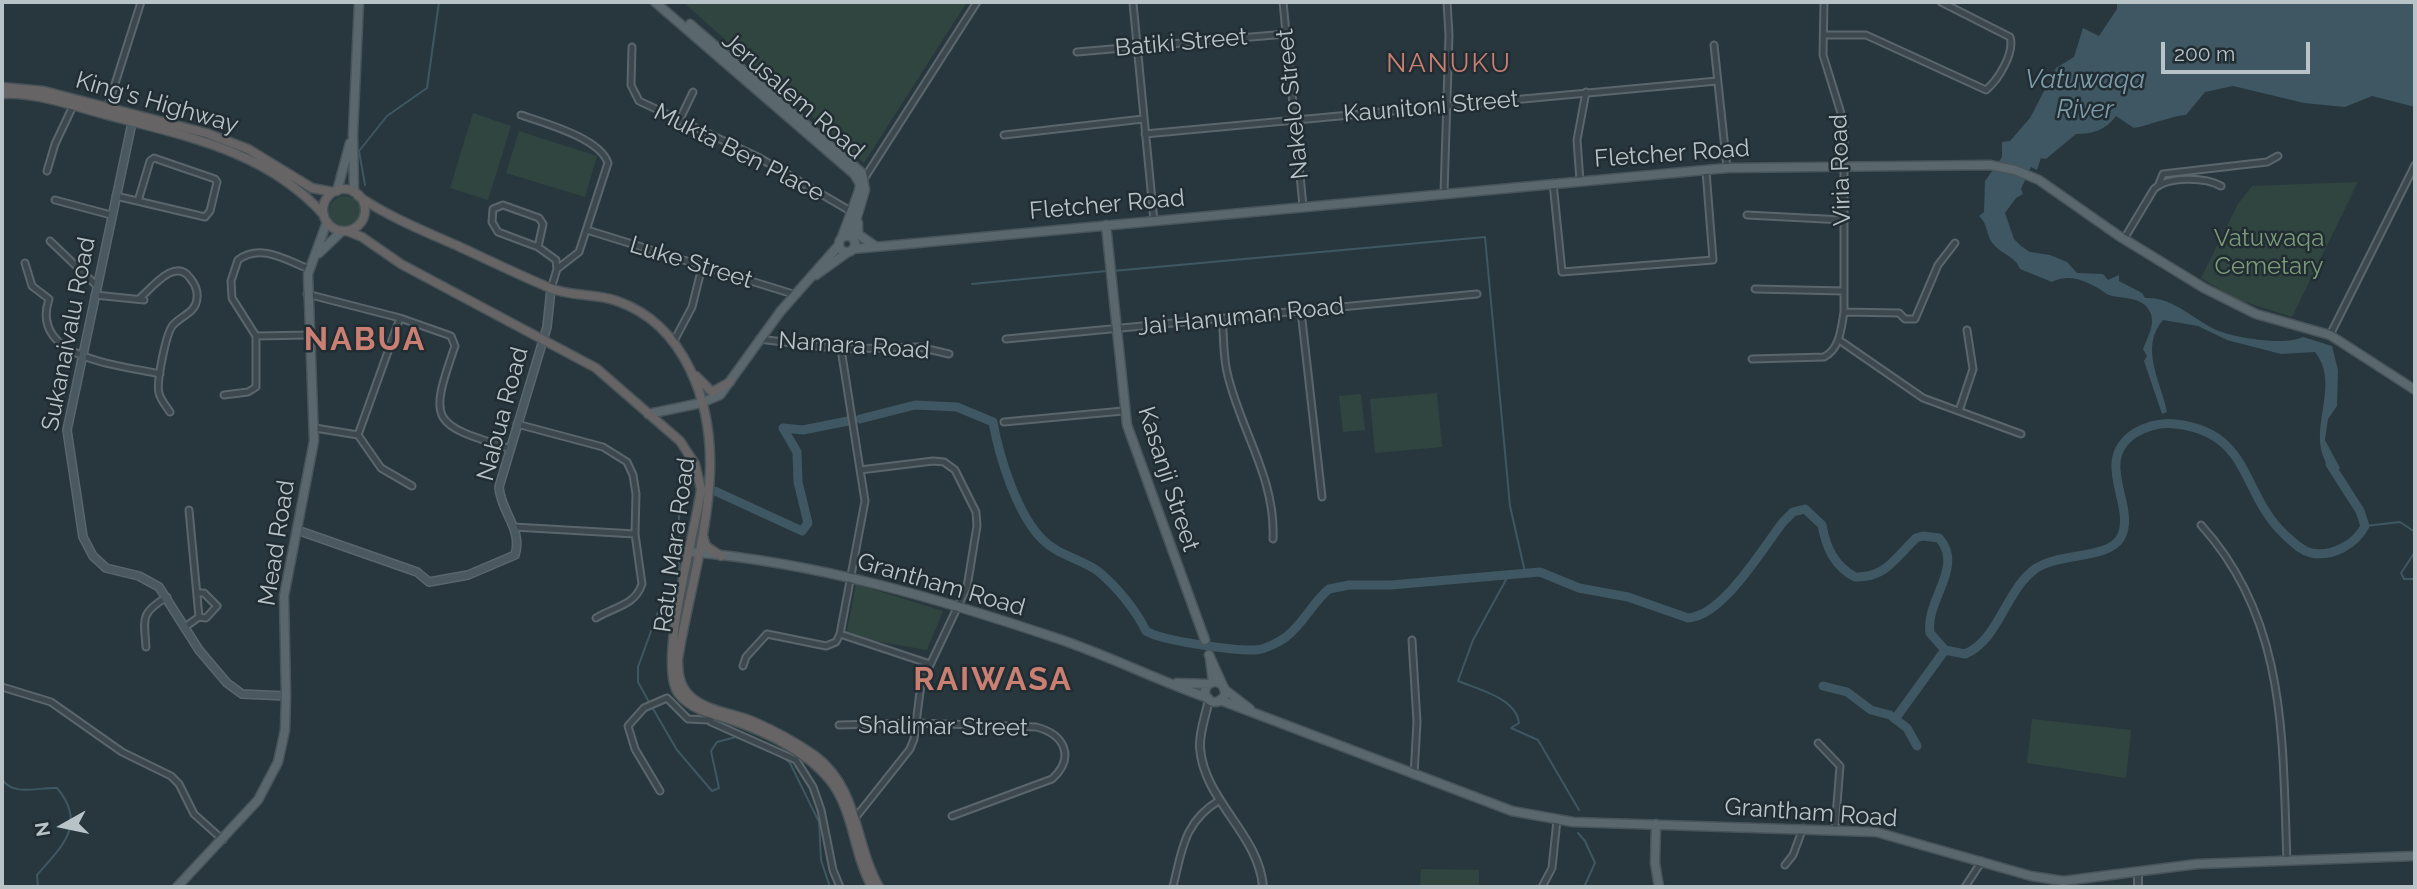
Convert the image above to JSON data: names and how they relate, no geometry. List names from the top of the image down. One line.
{"streets":{"highway":["King's Highway","Ratu Mara Road"],"main road":["Jerusalem Road","Fletcher Road","Sukanaivalu Road","Nabua Road","Kasanji Street","Mead Road","Grantham Road"],"street":["Batiki Street","Nakelo Street","Kaunitoni Street","Mukta Ben Place","Viria Road","Luke Street","Jai Hanuman Road","Namara Road","Shalimar Street"]},"crossings":[["Batiki Street","Nakelo Street"],["Jerusalem Road","Mukta Ben Place"],["Jerusalem Road","Fletcher Road"],["King's Highway","Sukanaivalu Road"],["King's Highway","Mead Road"],["King's Highway","Ratu Mara Road"],["Nakelo Street","Kaunitoni Street"],["Nakelo Street","Fletcher Road"],["Fletcher Road","Viria Road"],["Fletcher Road","Kasanji Street"],["Jai Hanuman Road","Kasanji Street"],["Sukanaivalu Road","Mead Road"],["Nabua Road","Mead Road"],["Nabua Road","Ratu Mara Road"],["Kasanji Street","Grantham Road"],["Mead Road","Ratu Mara Road"],["Ratu Mara Road","Grantham Road"]],"districts":["NANUKU","NABUA","RAIWASA"],"water":["Vatuwaqa River"],"parks":["Vatuwaqa Cemetary"],"scale_bar":"200 m","north":"left"}
